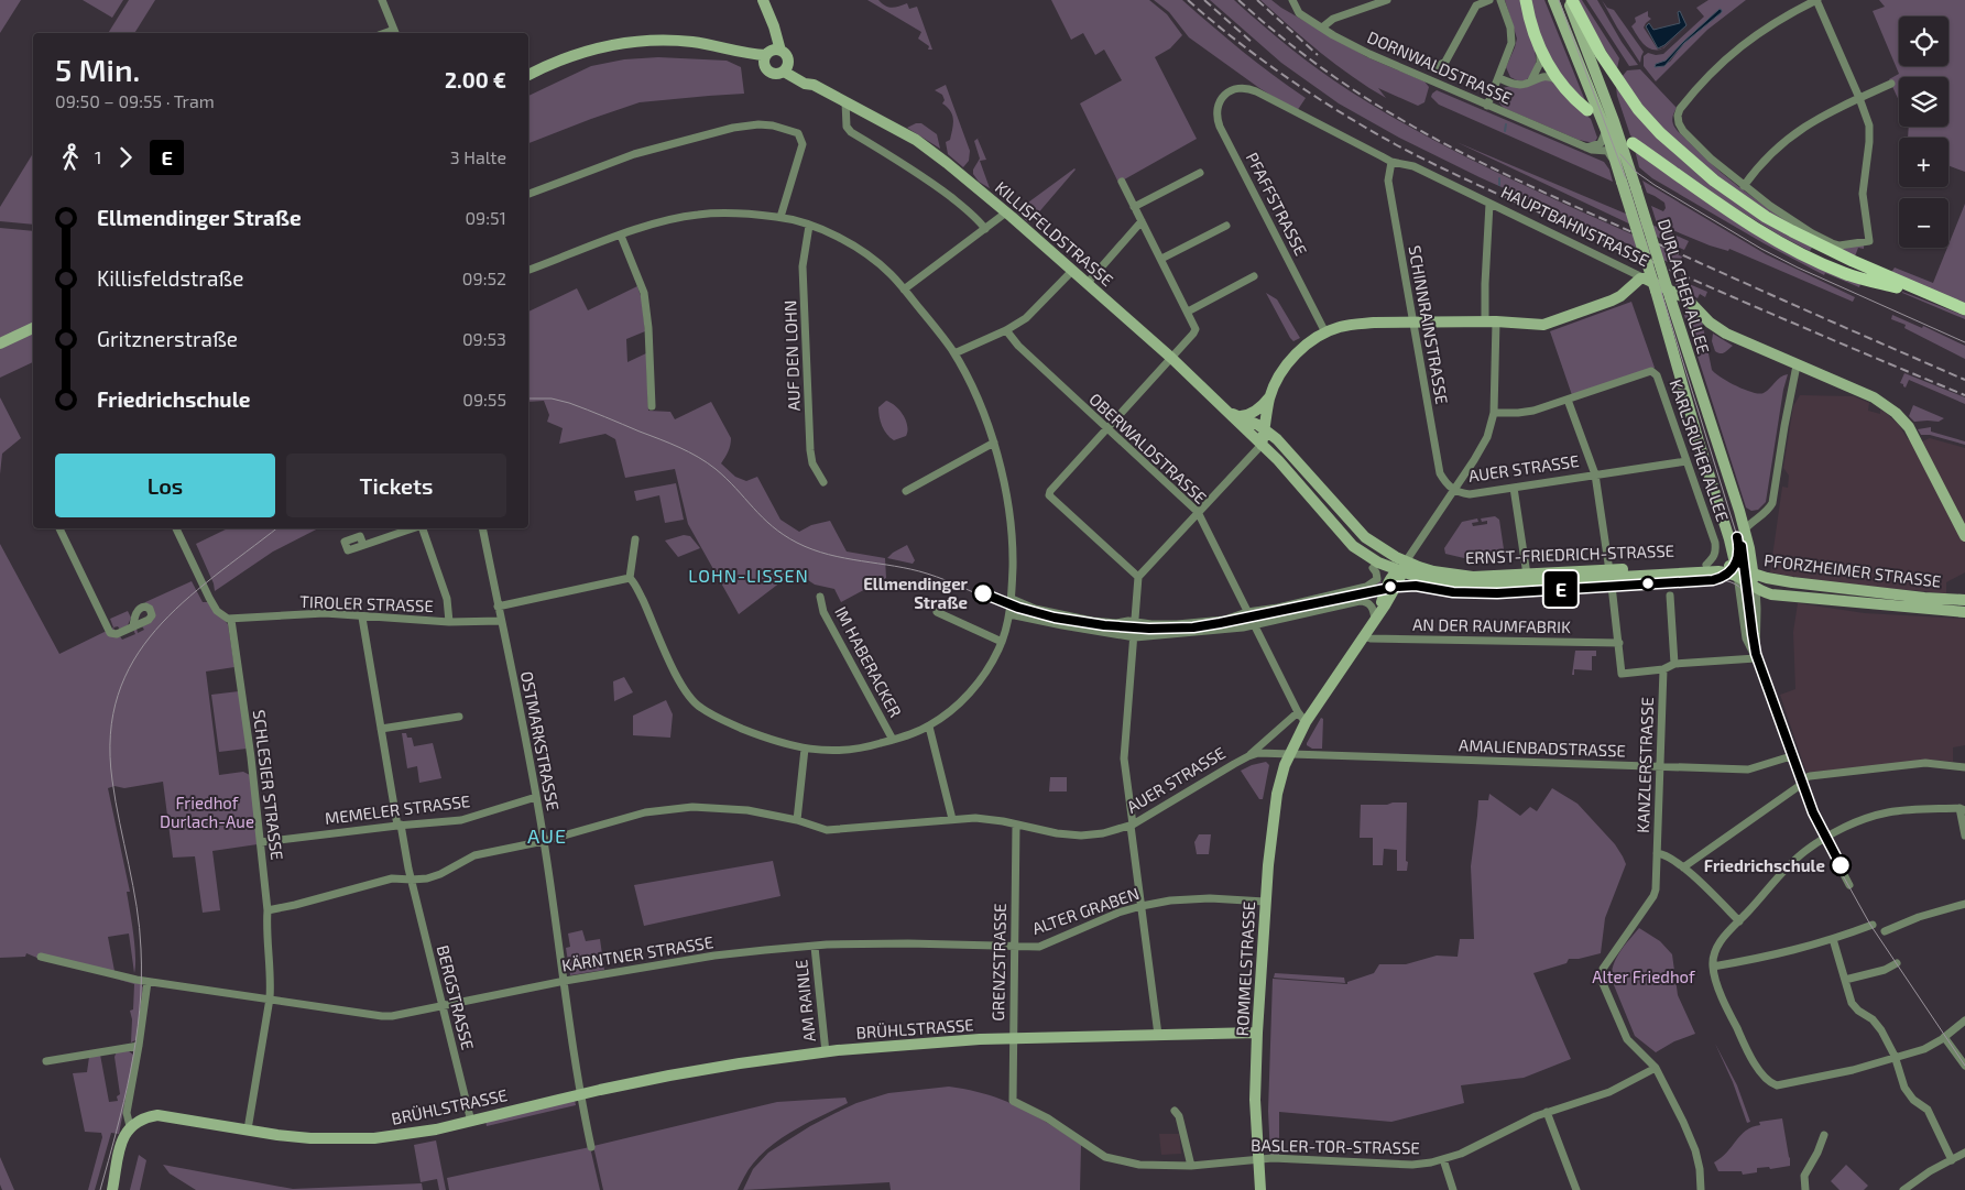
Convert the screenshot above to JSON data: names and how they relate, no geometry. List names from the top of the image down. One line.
{"streets":{"main road":["HAUPTBAHNSTRASSE","KILLISFELDSTRASSE","DURLACHER ALLEE","AUER STRASSE","ERNST-FRIEDRICH-STRASSE","PFORZHEIMER STRASSE","ROMMELSTRASSE","BRÜHLSTRASSE"],"street":["DORNWALDSTRASSE","PFAFFSTRASSE","SCHINNRAINSTRASSE","AUF DEN LOHN","OBERWALDSTRASSE","KARLSRUHER ALLEE","TIROLER STRASSE","AN DER RAUMFABRIK","IM HABERACKER","OSTMARKSTRASSE","AMALIENBADSTRASSE","KANZLERSTRASSE","SCHLESIER STRASSE","MEMELER STRASSE","ALTER GRABEN","KÄRNTNER STRASSE","GRENZSTRASSE","BERGSTRASSE","AM RAINLE","BASLER-TOR-STRASSE"]},"crossings":[["DORNWALDSTRASSE","DURLACHER ALLEE"],["PFAFFSTRASSE","HAUPTBAHNSTRASSE"],["HAUPTBAHNSTRASSE","SCHINNRAINSTRASSE"],["KILLISFELDSTRASSE","AUER STRASSE"],["KILLISFELDSTRASSE","ERNST-FRIEDRICH-STRASSE"],["DURLACHER ALLEE","ERNST-FRIEDRICH-STRASSE"],["DURLACHER ALLEE","PFORZHEIMER STRASSE"],["SCHINNRAINSTRASSE","AUER STRASSE"],["OBERWALDSTRASSE","AUER STRASSE"],["KARLSRUHER ALLEE","AUER STRASSE"],["KARLSRUHER ALLEE","ERNST-FRIEDRICH-STRASSE"],["AUER STRASSE","ERNST-FRIEDRICH-STRASSE"],["AUER STRASSE","AN DER RAUMFABRIK"],["AUER STRASSE","OSTMARKSTRASSE"],["AUER STRASSE","AMALIENBADSTRASSE"],["AUER STRASSE","SCHLESIER STRASSE"],["AUER STRASSE","GRENZSTRASSE"],["AUER STRASSE","ROMMELSTRASSE"],["AUER STRASSE","BERGSTRASSE"],["ERNST-FRIEDRICH-STRASSE","PFORZHEIMER STRASSE"],["TIROLER STRASSE","OSTMARKSTRASSE"],["TIROLER STRASSE","SCHLESIER STRASSE"],["TIROLER STRASSE","BERGSTRASSE"],["OSTMARKSTRASSE","MEMELER STRASSE"],["OSTMARKSTRASSE","KÄRNTNER STRASSE"],["OSTMARKSTRASSE","BRÜHLSTRASSE"],["AMALIENBADSTRASSE","KANZLERSTRASSE"],["AMALIENBADSTRASSE","ROMMELSTRASSE"],["SCHLESIER STRASSE","MEMELER STRASSE"],["SCHLESIER STRASSE","KÄRNTNER STRASSE"],["SCHLESIER STRASSE","BRÜHLSTRASSE"],["MEMELER STRASSE","BERGSTRASSE"],["ALTER GRABEN","KÄRNTNER STRASSE"],["ALTER GRABEN","GRENZSTRASSE"],["ALTER GRABEN","ROMMELSTRASSE"],["KÄRNTNER STRASSE","GRENZSTRASSE"],["KÄRNTNER STRASSE","BERGSTRASSE"],["KÄRNTNER STRASSE","AM RAINLE"],["GRENZSTRASSE","BRÜHLSTRASSE"],["GRENZSTRASSE","BASLER-TOR-STRASSE"],["ROMMELSTRASSE","BRÜHLSTRASSE"],["ROMMELSTRASSE","BASLER-TOR-STRASSE"],["BERGSTRASSE","BRÜHLSTRASSE"],["AM RAINLE","BRÜHLSTRASSE"]],"districts":["LOHN-LISSEN","AUE"],"parks":["Friedhof Durlach-Aue","Alter Friedhof"],"places":["Ellmendinger Straße","Friedrichschule"],"lines":["tram line E"],"page":{"on_map":"E","map_buttons":["+","−"],"heading":["5 Min.","09:50 – 09:55 · Tram","2.00 €"],"legs":["1","E","3 Halte"],"list":[{"name":"Ellmendinger Straße","value":"09:51"},{"name":"Killisfeldstraße","value":"09:52"},{"name":"Gritznerstraße","value":"09:53"},{"name":"Friedrichschule","value":"09:55"}],"buttons":["Los","Tickets"]}}
